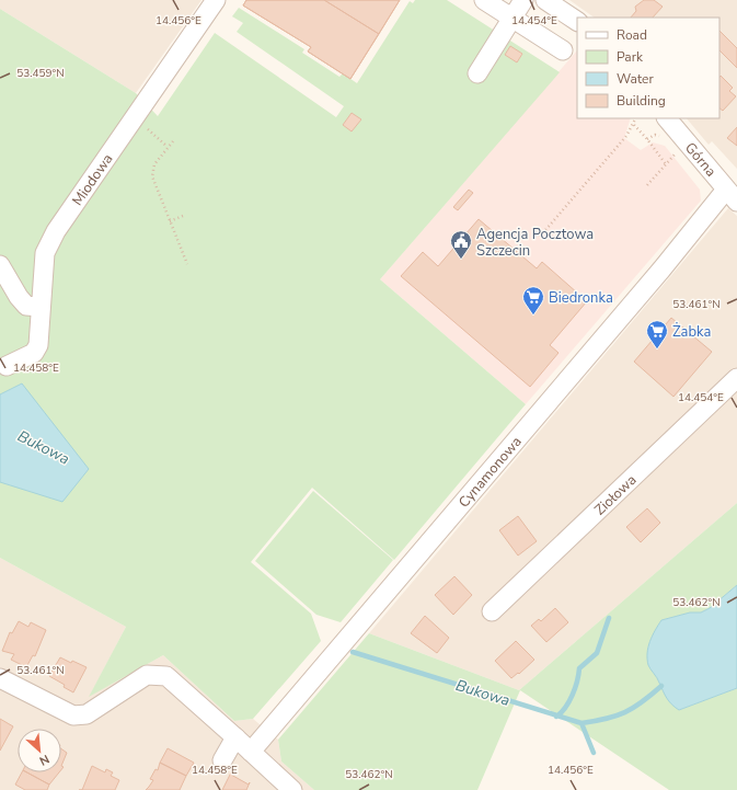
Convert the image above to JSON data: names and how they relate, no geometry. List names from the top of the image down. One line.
{"streets":{"street":["Górna","Miodowa","Cynamonowa","Ziołowa"]},"crossings":[["Górna","Cynamonowa"]],"water":["Bukowa"],"places":{"public building":["Agencja Pocztowa Szczecin"],"supermarket":["Biedronka","Żabka"]},"legend":["Road","Park","Water","Building"],"north":"bottom right","coordinates":["14.456°E","14.454°E","53.459°N","53.461°N","14.458°E","53.462°N"]}
